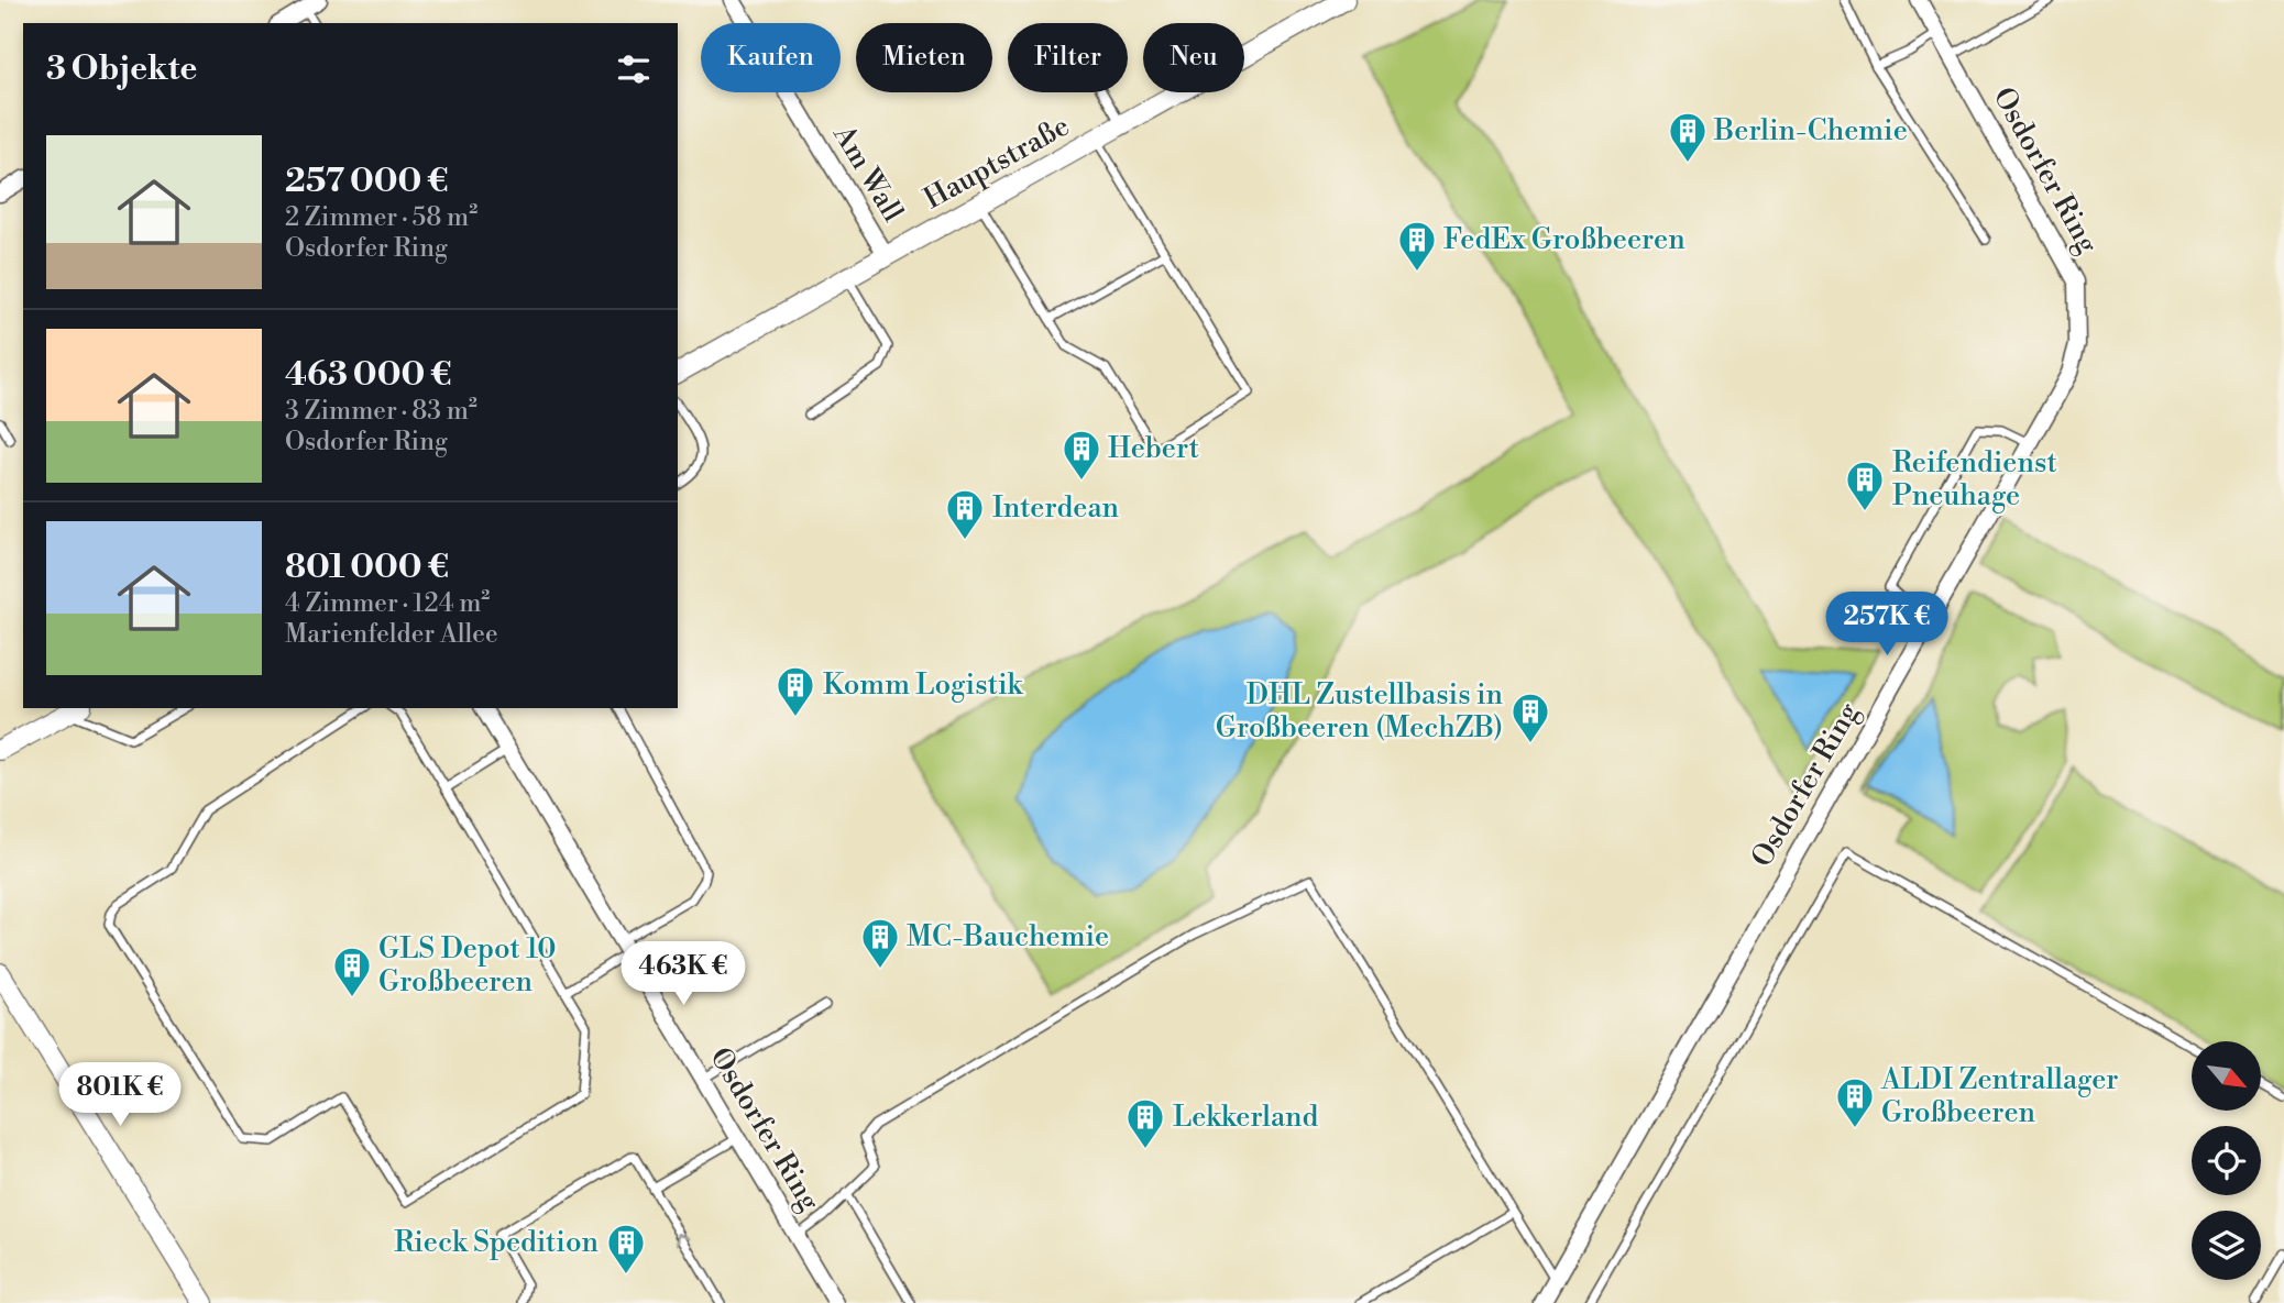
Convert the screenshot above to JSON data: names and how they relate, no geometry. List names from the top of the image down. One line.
{"streets":{"street":["Hauptstraße","Osdorfer Ring","Am Wall"]},"crossings":[["Hauptstraße","Am Wall"]],"places":{"building":["Berlin-Chemie","FedEx Großbeeren","Hebert","Reifendienst Pneuhage","Interdean","Komm Logistik","DHL Zustellbasis in Großbeeren (MechZB)","MC-Bauchemie","GLS Depot 10 Großbeeren","ALDI Zentrallager Großbeeren","Lekkerland","Rieck Spedition"]},"north":"bottom right","page":{"chip":["Kaufen","Mieten","Filter","Neu"],"heading":"3 Objekte","list":[{"name":"257 000 €","note":"2 Zimmer · 58 m² · Osdorfer Ring"},{"name":"463 000 €","note":"3 Zimmer · 83 m² · Osdorfer Ring"},{"name":"801 000 €","note":"4 Zimmer · 124 m² · Marienfelder Allee"}],"price":["257K €","463K €","801K €"]}}
